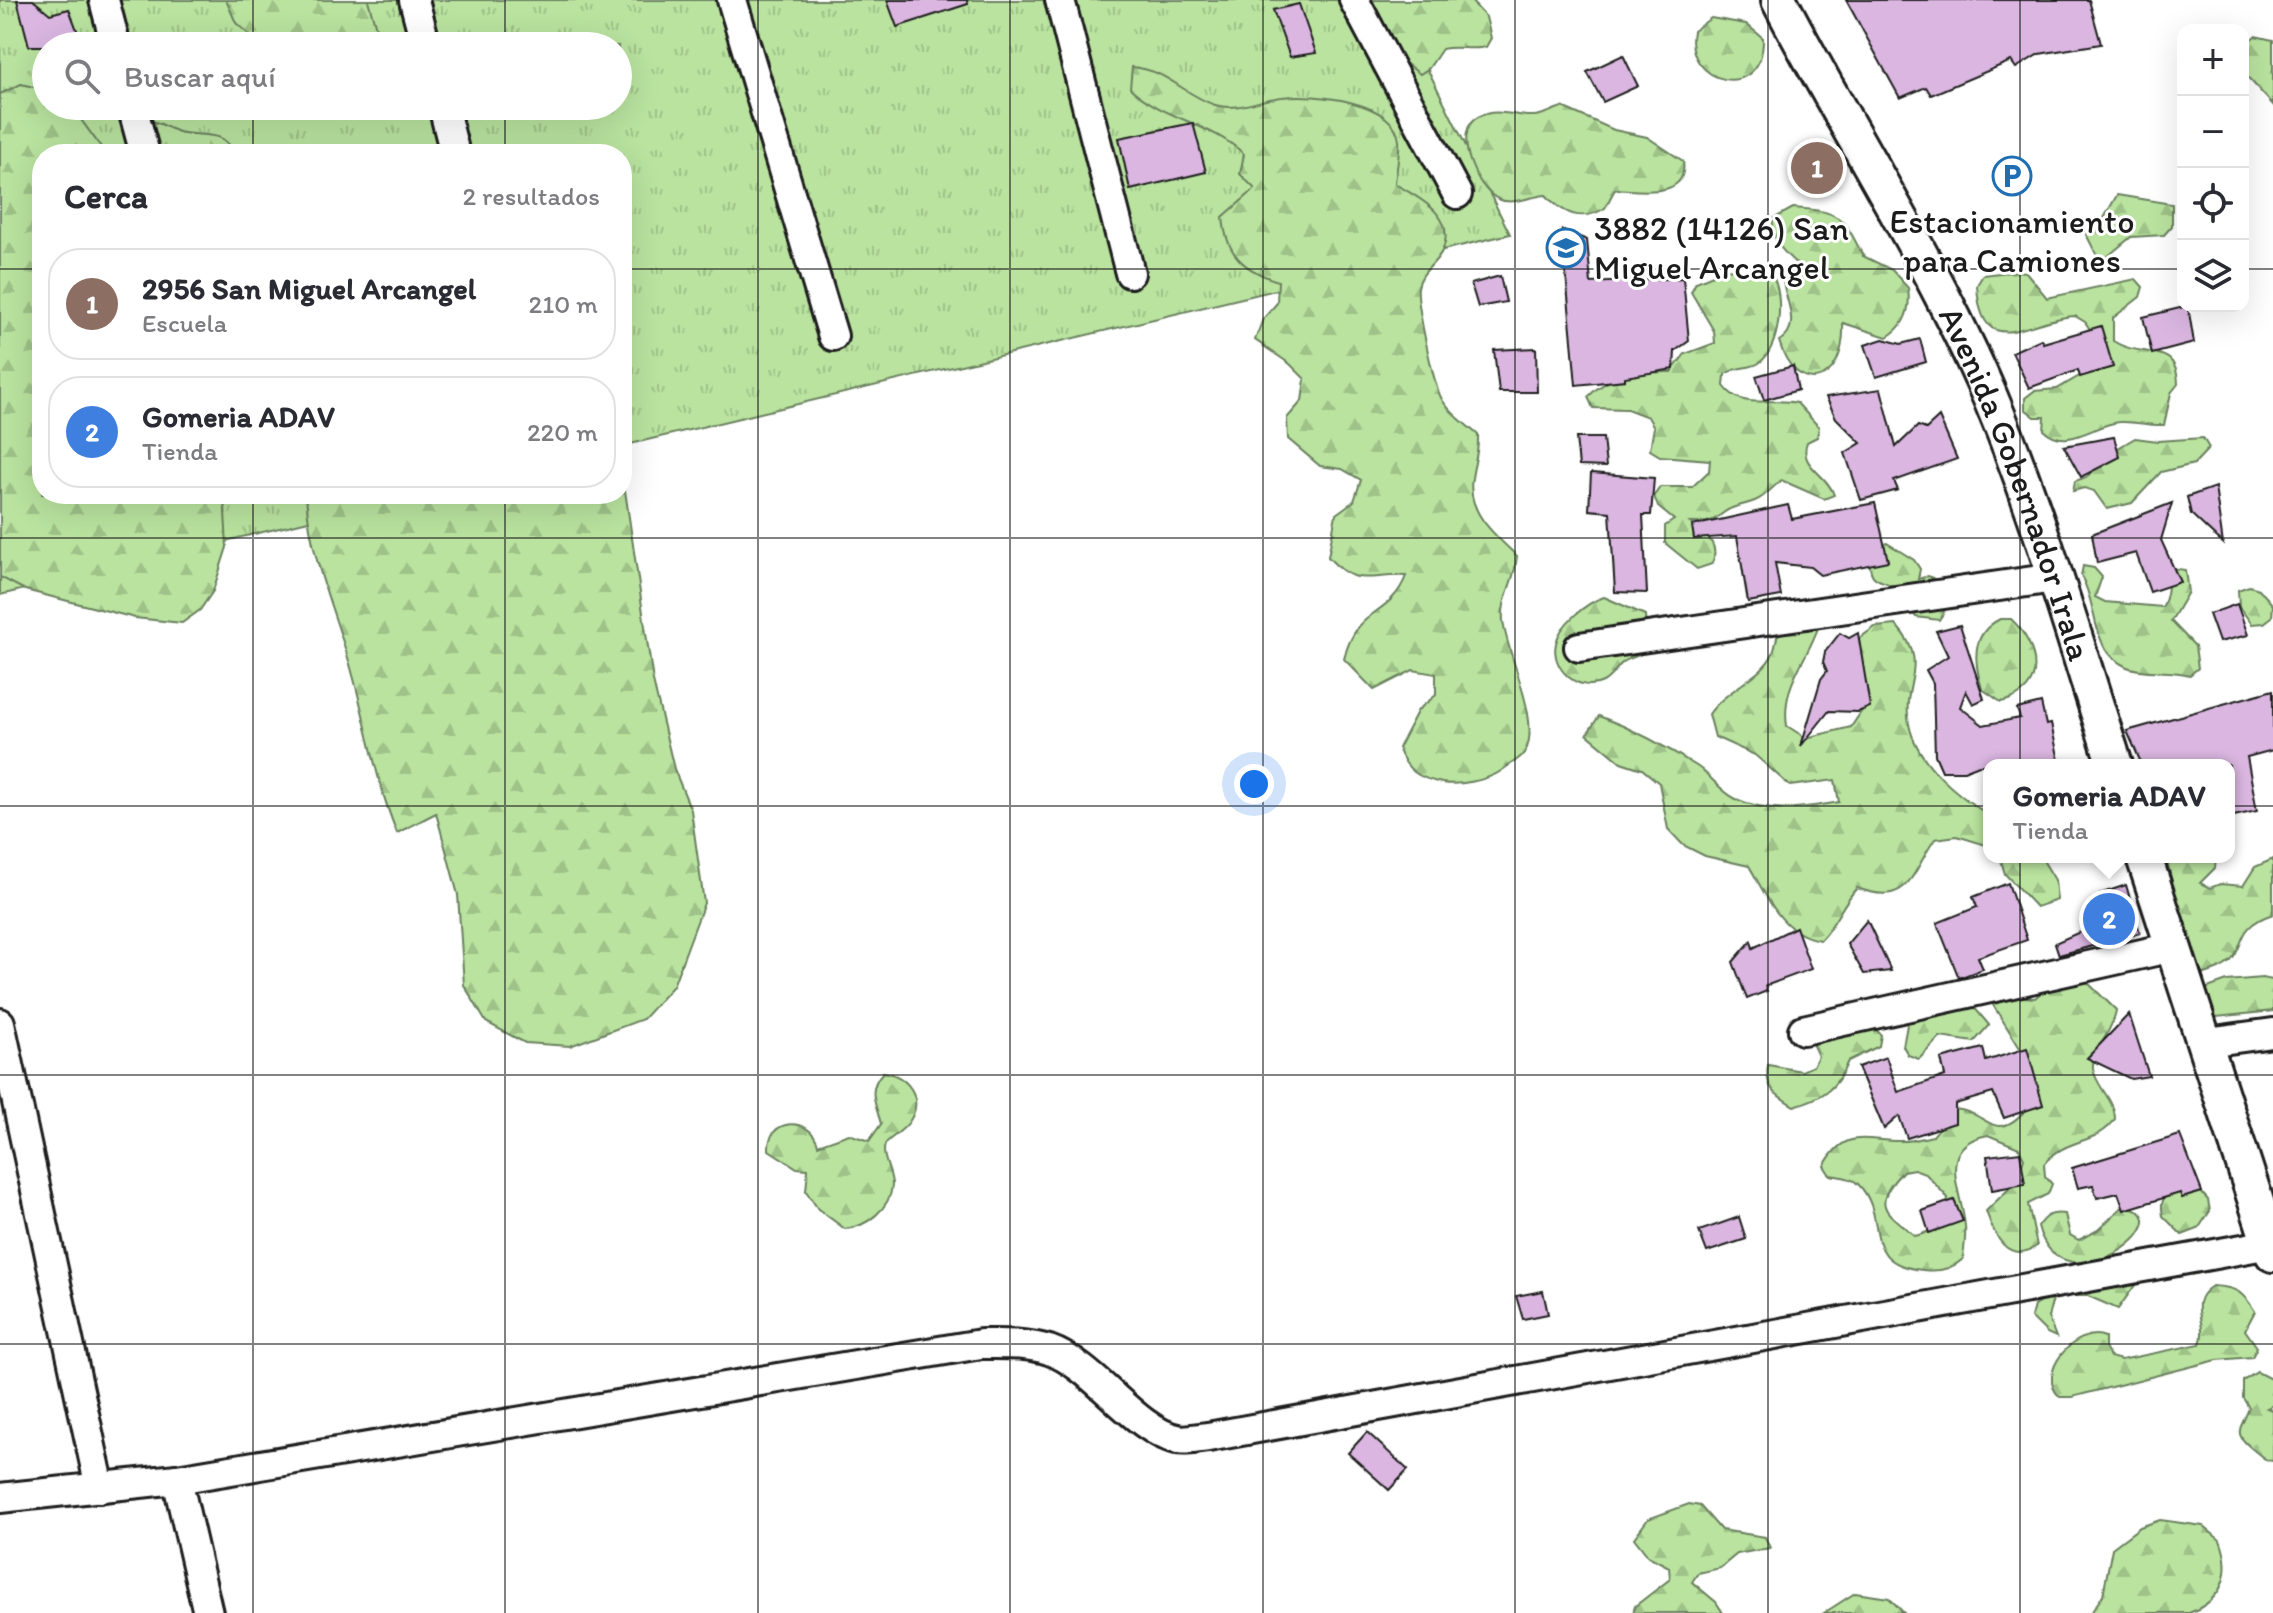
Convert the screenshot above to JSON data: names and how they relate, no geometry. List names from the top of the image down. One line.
{"streets":{"main road":["Avenida Gobernador Irala"]},"places":{"parking":["Estacionamiento para Camiones"],"school or university":["3882 (14126) San Miguel Arcangel"]},"page":{"map_buttons":["+","−"],"search":"Buscar aquí","pins":["1","2"],"heading":["Cerca","2 resultados"],"list":[{"mark":"1","name":"2956 San Miguel Arcangel","note":"Escuela","value":"210 m"},{"mark":"2","name":"Gomeria ADAV","note":"Tienda","value":"220 m"}],"popup":["Gomeria ADAV","Tienda"]}}
